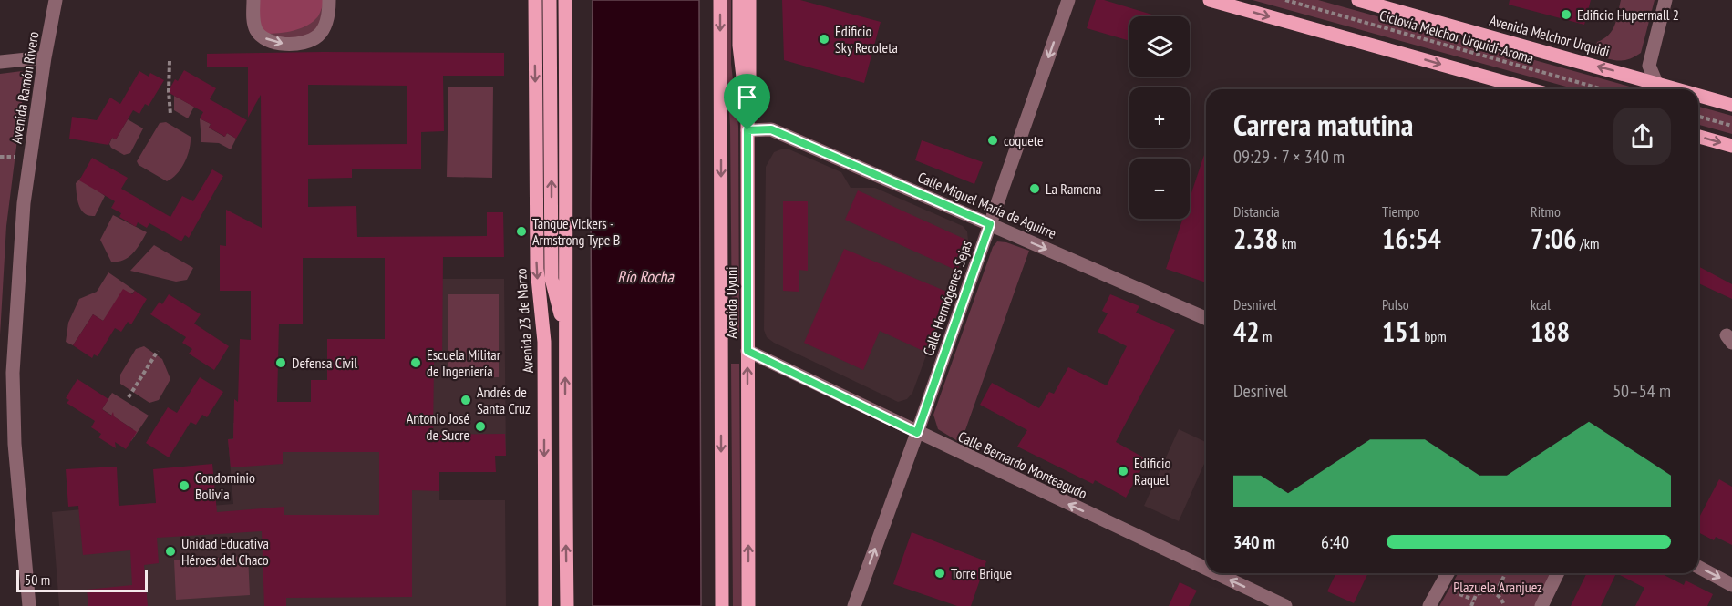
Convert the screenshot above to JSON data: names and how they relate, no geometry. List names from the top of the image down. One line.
{"streets":{"main road":["Avenida Melchor Urquidi","Avenida Uyuni","Avenida 23 de Marzo"],"street":["Avenida Ramón Rivero","Calle Miguel María de Aguirre","Calle Hermógenes Sejas","Calle Bernardo Monteagudo"],"path":["Ciclovía Melchor Urquidi-Aroma"]},"crossings":[["Calle Miguel María de Aguirre","Calle Hermógenes Sejas"],["Calle Miguel María de Aguirre","Avenida Uyuni"],["Calle Hermógenes Sejas","Calle Bernardo Monteagudo"],["Avenida Uyuni","Calle Bernardo Monteagudo"]],"one_way":["Calle Miguel María de Aguirre","Calle Bernardo Monteagudo"],"water":["Río Rocha"],"parks":["Plazuela Aranjuez"],"places":["Edificio Hupermall 2","Edificio Sky Recoleta","coquete","La Ramona","Tanque Vickers - Armstrong Type B","Defensa Civil","Escuela Militar de Ingeniería","Andrés de Santa Cruz","Antonio José de Sucre","Edificio Raquel","Condominio Bolivia","Unidad Educativa Héroes del Chaco","Torre Brique"],"scale_bar":"50 m","page":{"map_buttons":["+","−"],"heading":["Carrera matutina","09:29 · 7 × 340 m"],"stats":[["Distancia","2.38 km"],["Tiempo","16:54"],["Ritmo","7:06 /km"],["Desnivel","42 m"],["Pulso","151 bpm"],["kcal","188"]],"chart":["Desnivel","50–54 m"],"list":[{"name":"340 m","note":"6:40"}],"scale":"50 m"}}
